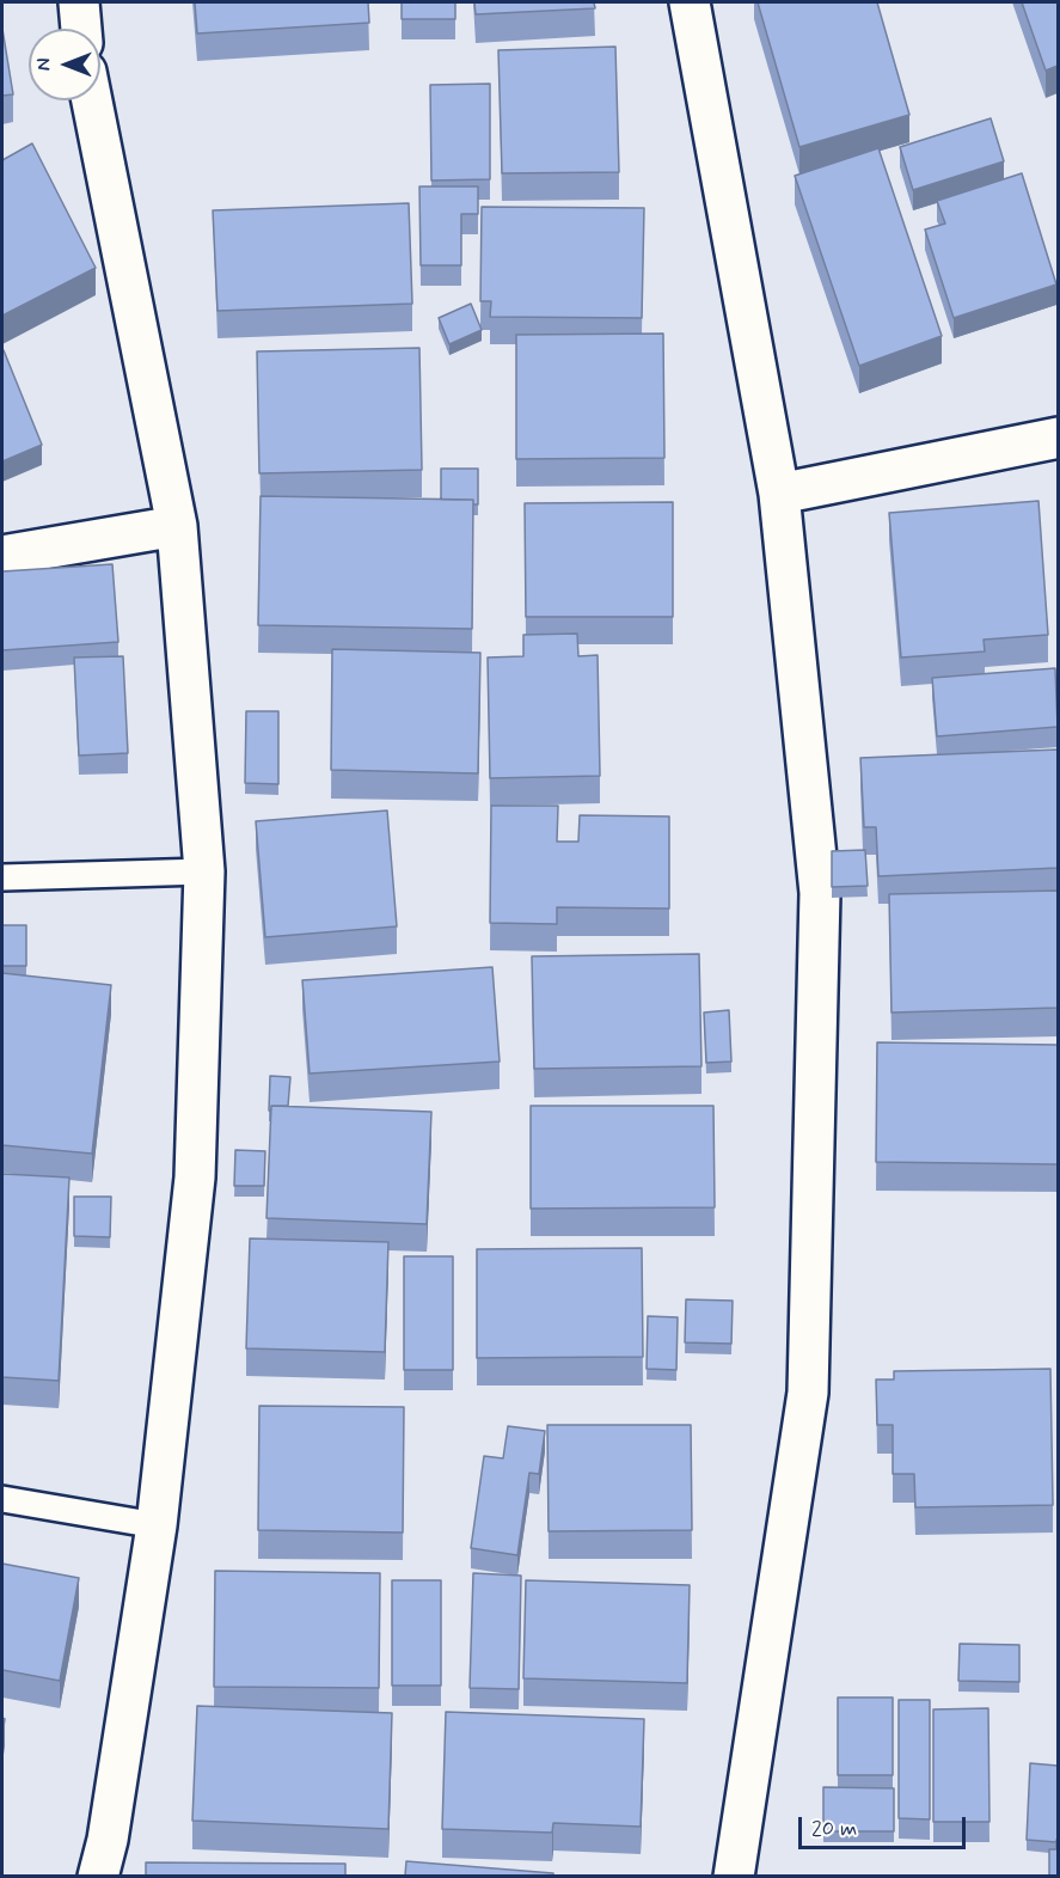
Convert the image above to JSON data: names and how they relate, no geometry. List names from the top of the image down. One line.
{"scale_bar":"20 m","north":"left"}
